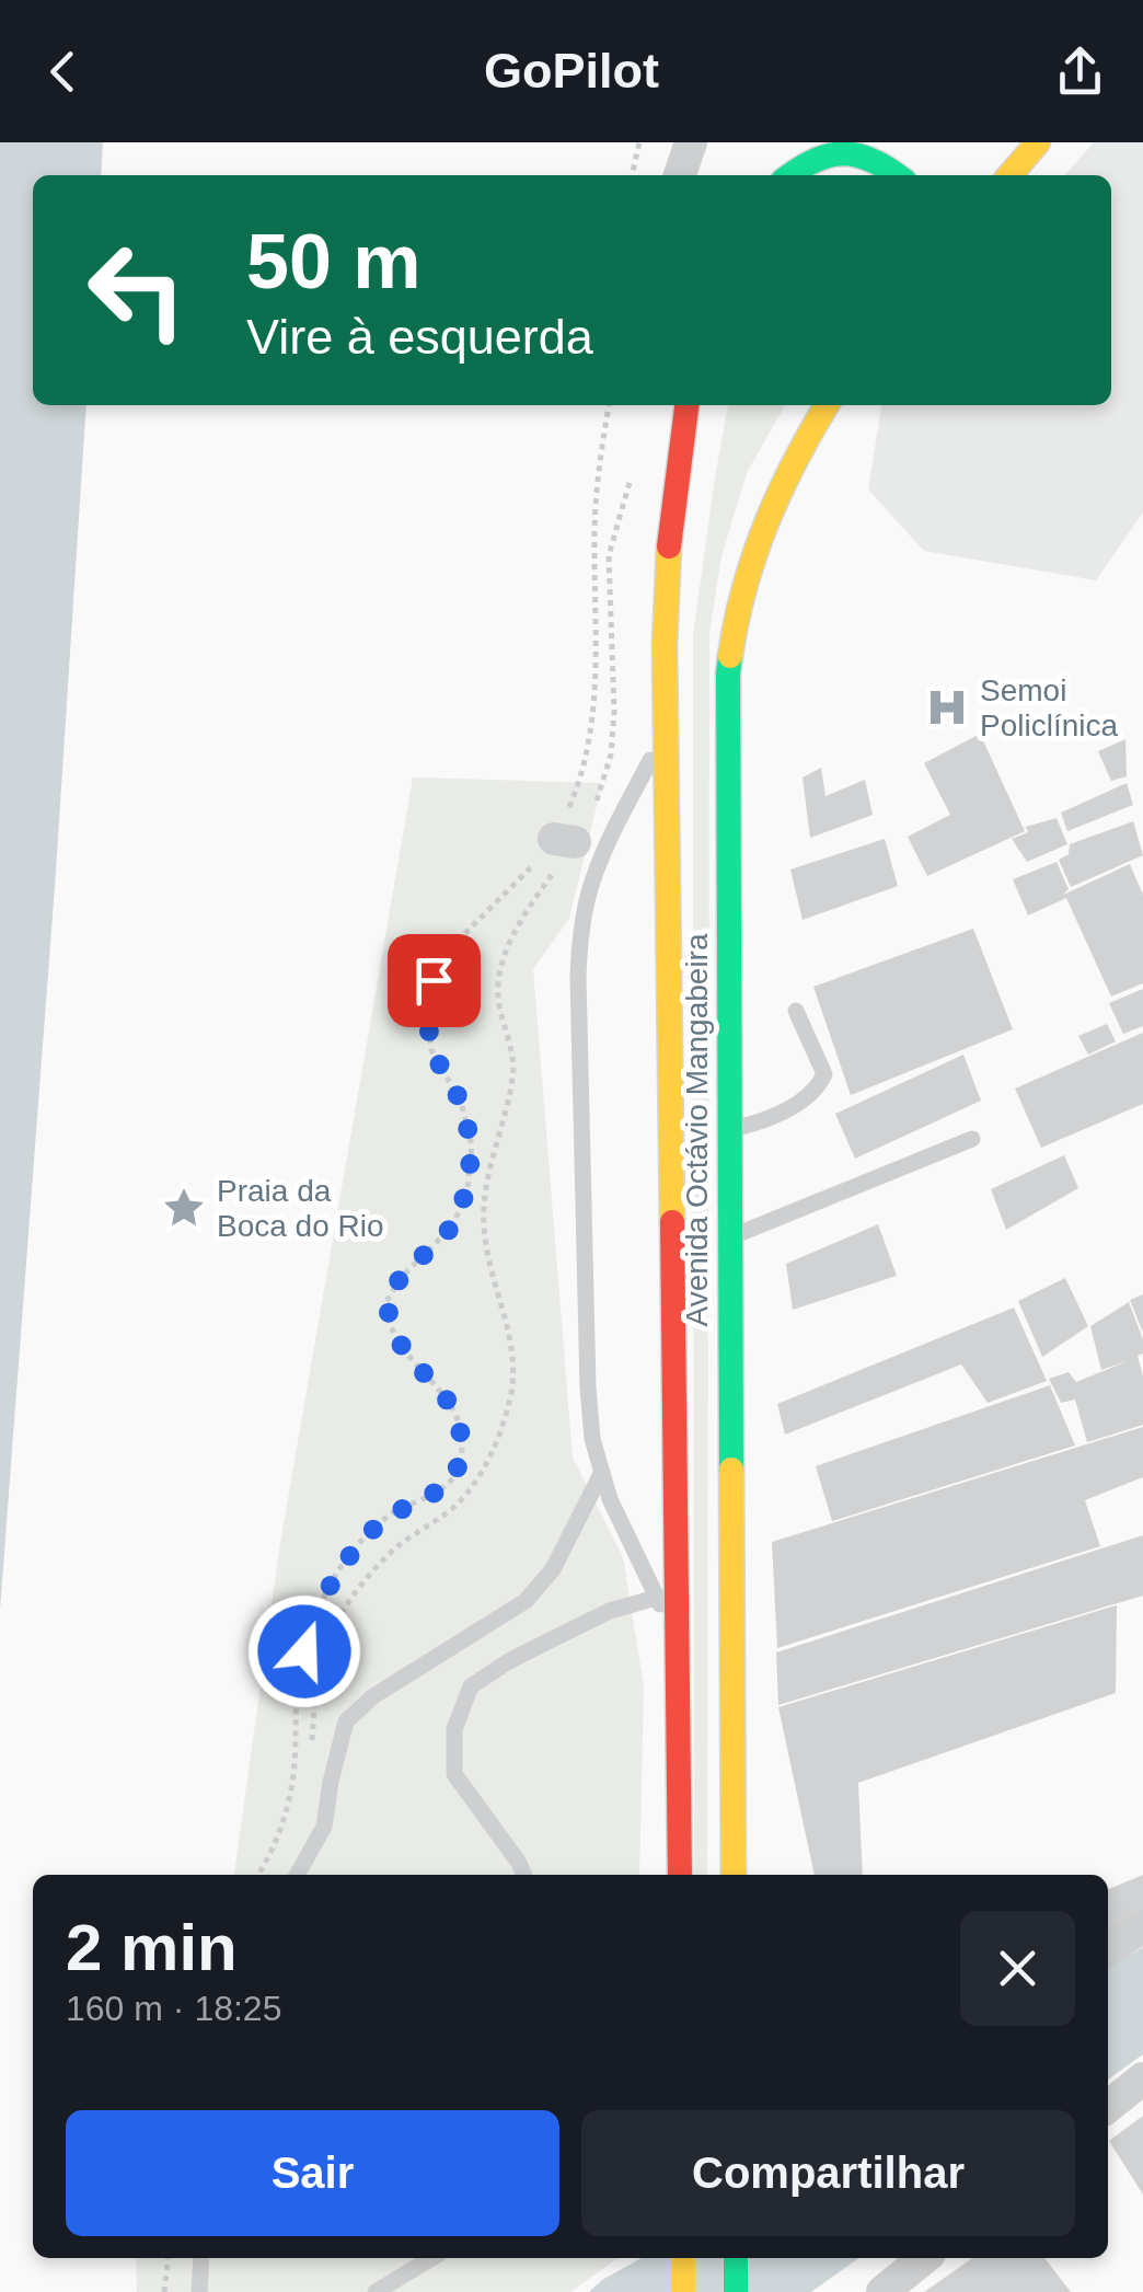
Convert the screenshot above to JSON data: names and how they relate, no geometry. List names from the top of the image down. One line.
{"streets":{"main road":["Avenida Octávio Mangabeira"]},"places":{"hospital":["Semoi Policlínica"],"place":["Praia da Boca do Rio"]},"page":{"header":"GoPilot","turn":["50 m","Vire à esquerda"],"heading":["2 min","160 m · 18:25"],"buttons":["Sair","Compartilhar"]}}
